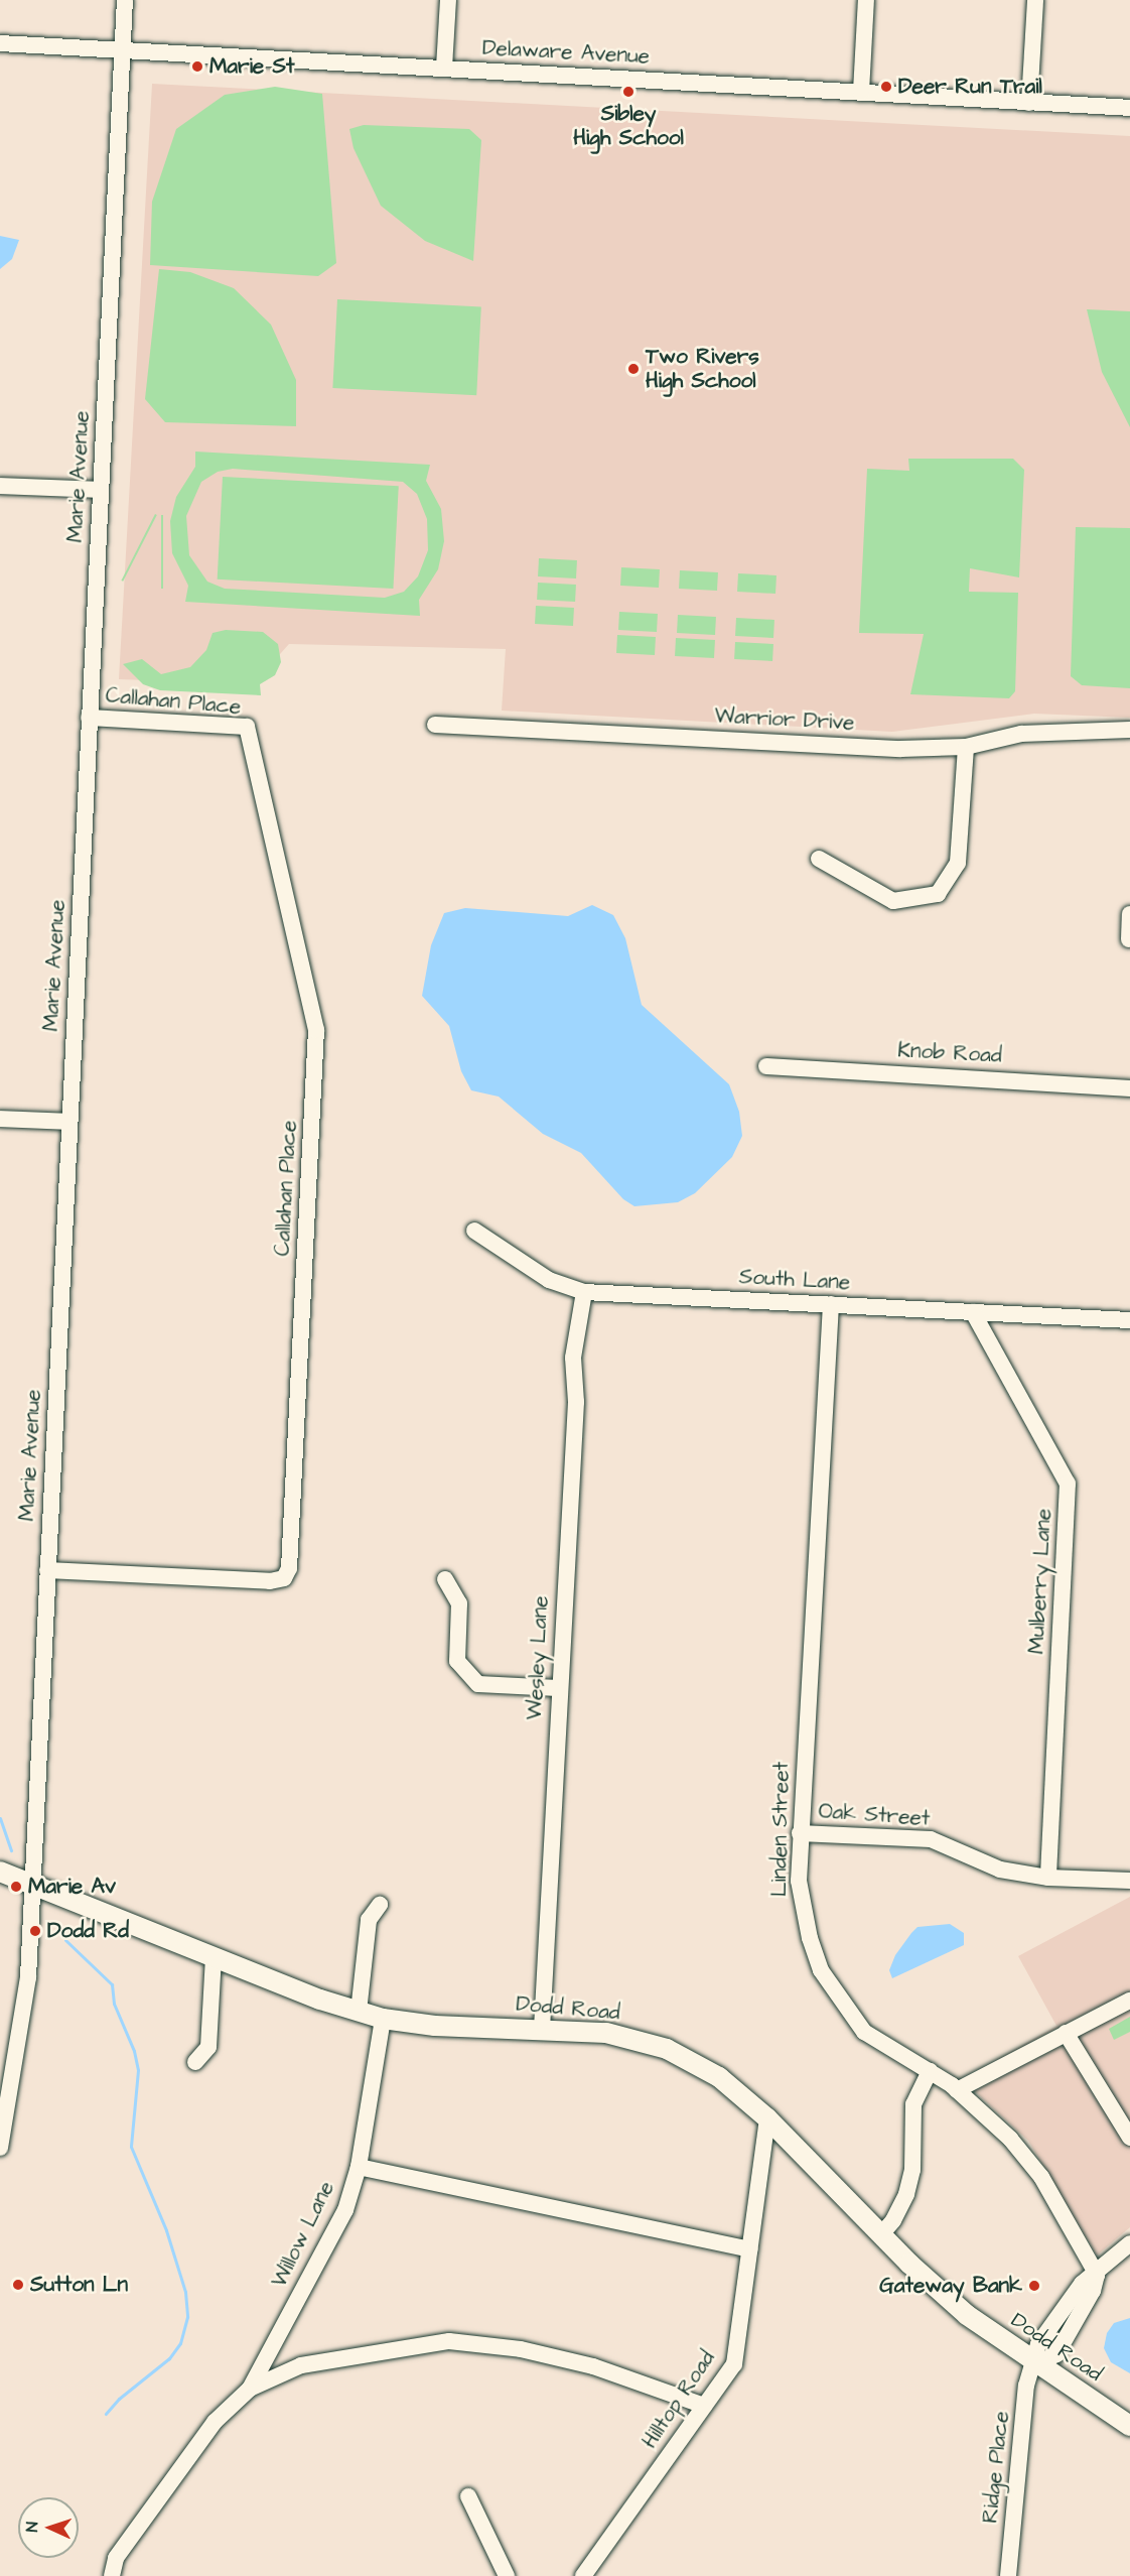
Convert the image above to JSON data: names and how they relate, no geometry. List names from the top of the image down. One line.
{"streets":{"main road":["Dodd Road"],"street":["Delaware Avenue","Marie Avenue","Callahan Place","Warrior Drive","Knob Road","South Lane","Mulberry Lane","Wesley Lane","Oak Street","Linden Street","Willow Lane","Hilltop Road","Ridge Place"]},"crossings":[["Delaware Avenue","Marie Avenue"],["Marie Avenue","Callahan Place"],["Marie Avenue","Dodd Road"],["South Lane","Mulberry Lane"],["South Lane","Wesley Lane"],["South Lane","Linden Street"],["Mulberry Lane","Oak Street"],["Wesley Lane","Dodd Road"],["Oak Street","Linden Street"],["Dodd Road","Willow Lane"],["Dodd Road","Hilltop Road"],["Dodd Road","Ridge Place"]],"places":["Marie St","Deer Run Trail","Sibley High School","Two Rivers High School","Marie Av","Dodd Rd","Sutton Ln","Gateway Bank"],"north":"left"}
